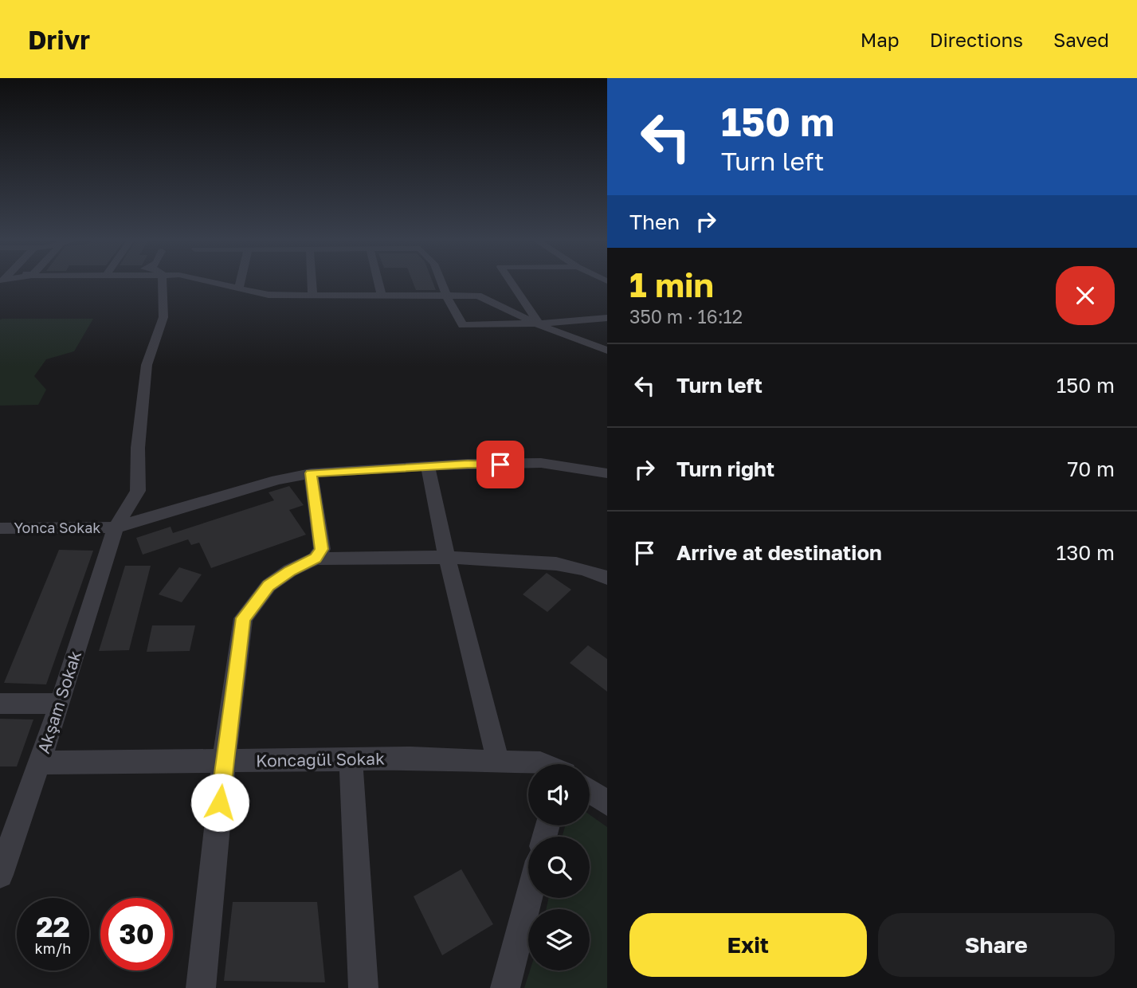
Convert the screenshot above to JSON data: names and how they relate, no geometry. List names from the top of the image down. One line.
{"streets":{"street":["Yonca Sokak","Akşam Sokak","Koncagül Sokak"]},"crossings":[["Yonca Sokak","Akşam Sokak"],["Akşam Sokak","Koncagül Sokak"]],"page":{"header":"Drivr","nav":["Map","Directions","Saved"],"turn":["150 m","Turn left"],"then":"Then","heading":["1 min","350 m · 16:12"],"list":[{"name":"Turn left","value":"150 m"},{"name":"Turn right","value":"70 m"},{"name":"Arrive at destination","value":"130 m"}],"speed":"22 km/h","limit":"30","buttons":["Exit","Share"]}}
